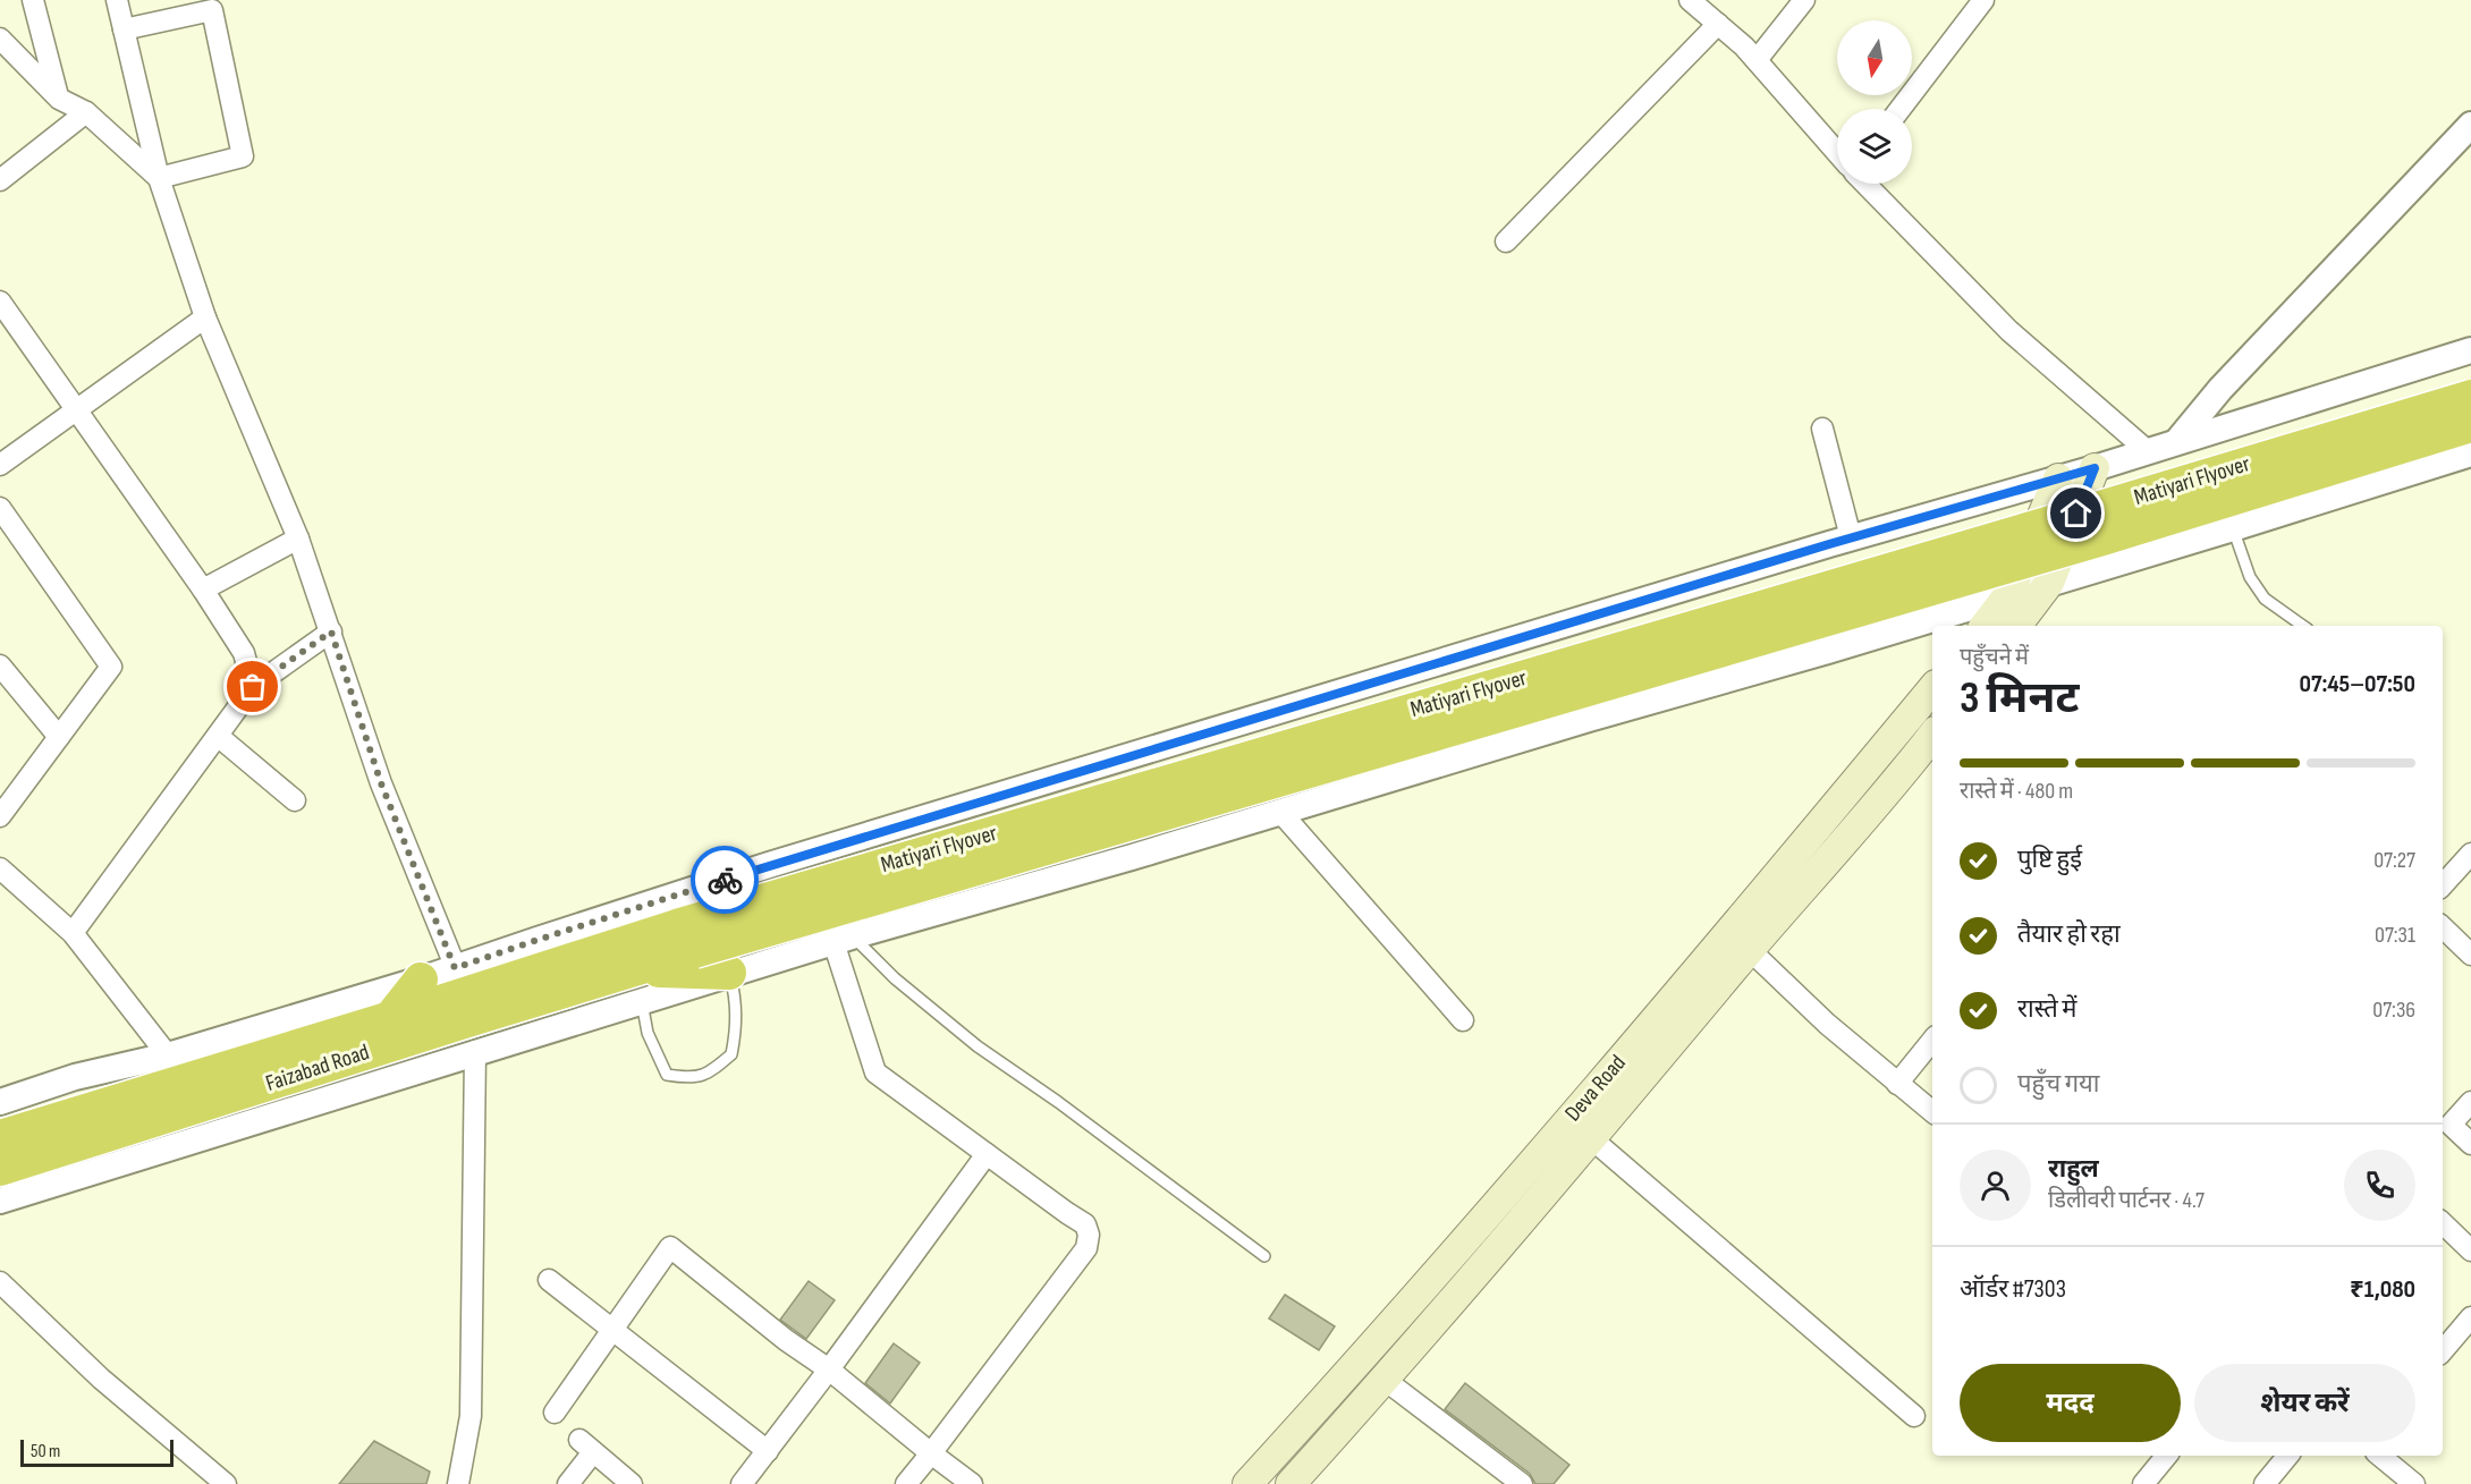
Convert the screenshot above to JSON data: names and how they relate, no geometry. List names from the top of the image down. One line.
{"streets":{"highway":["Matiyari Flyover","Faizabad Road"],"main road":["Deva Road"]},"crossings":[["Matiyari Flyover","Faizabad Road"]],"scale_bar":"50 m","north":"bottom","page":{"heading":["3 मिनट","पहुँचने में","07:45–07:50"],"panel":["राहुल","डिलीवरी पार्टनर · 4.7","ऑर्डर #7303","₹1,080"],"bar":"रास्ते में · 480 m","list":[["पुष्टि हुई","07:27"],["तैयार हो रहा","07:31"],["रास्ते में","07:36"],"पहुँच गया"],"buttons":["मदद","शेयर करें"],"scale":"50 m"}}
